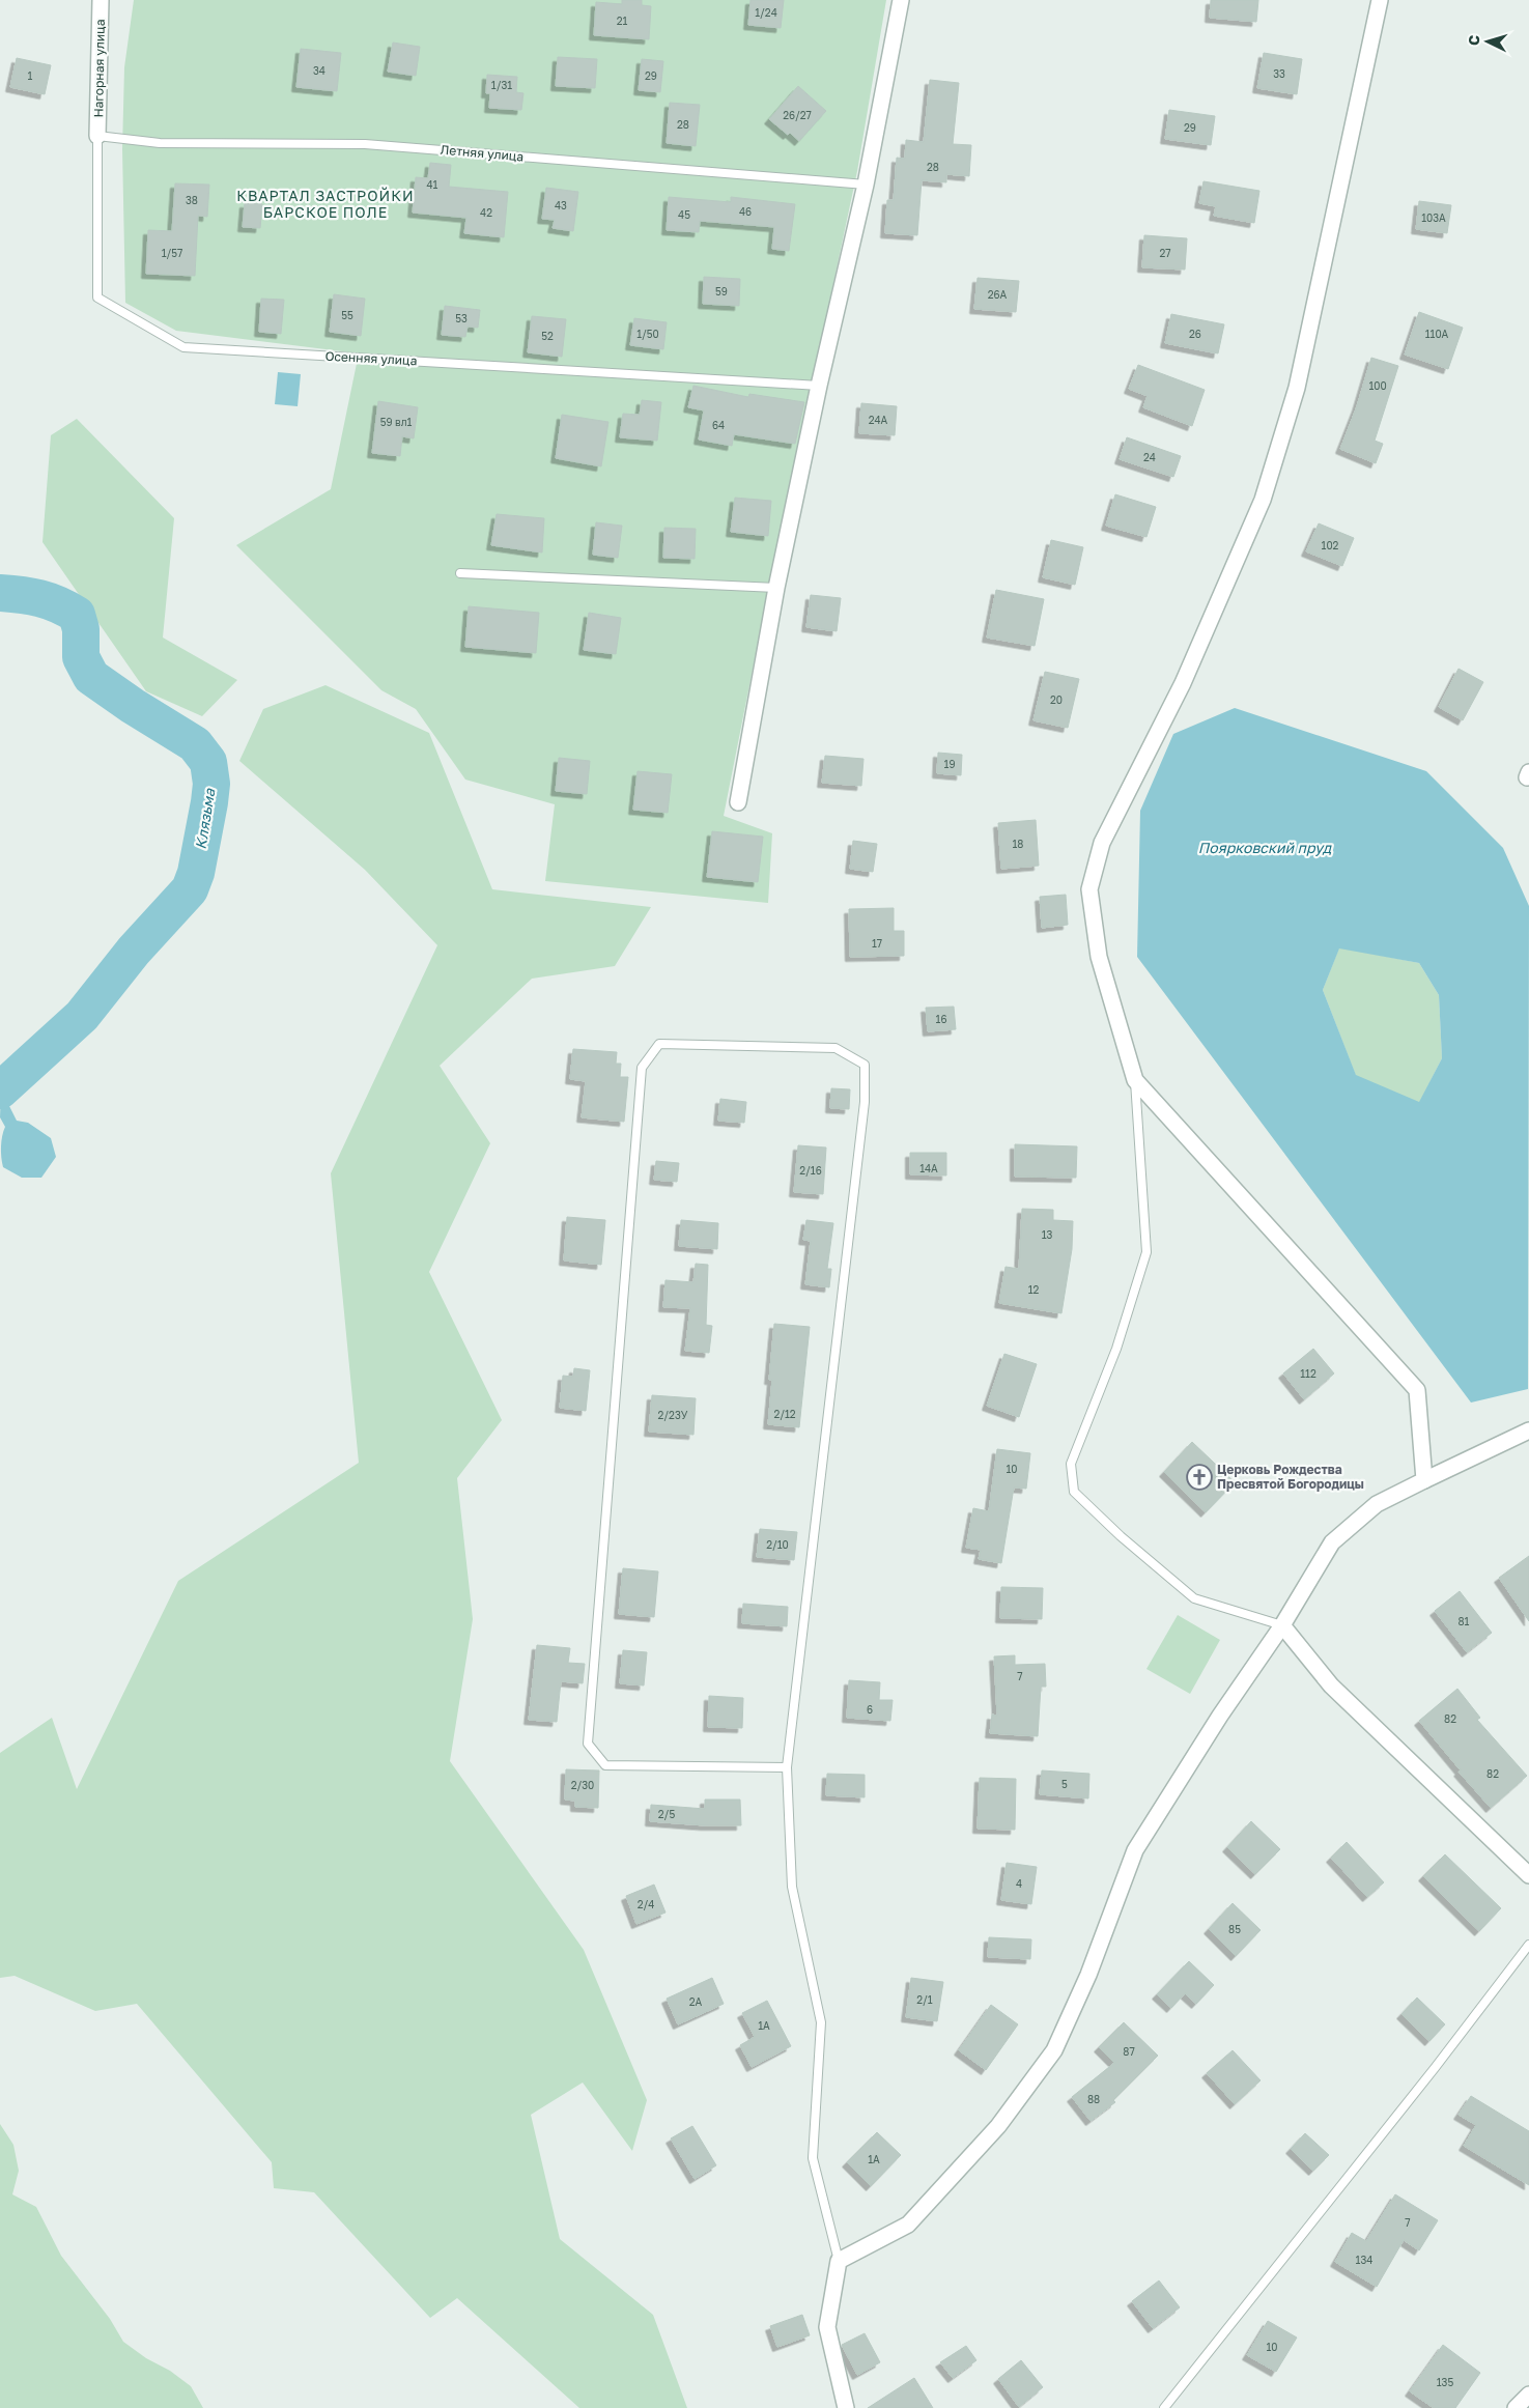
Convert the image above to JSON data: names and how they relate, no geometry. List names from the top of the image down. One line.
{"streets":{"street":["Нагорная улица"],"lane":["Летняя улица","Осенняя улица"]},"crossings":[["Нагорная улица","Летняя улица"],["Нагорная улица","Осенняя улица"],["Летняя улица","Осенняя улица"]],"districts":["КВАРТАЛ ЗАСТРОЙКИ БАРСКОЕ ПОЛЕ"],"water":["Клязьма","Поярковский пруд"],"places":{"church":["Церковь Рождества Пресвятой Богородицы"]},"house_numbers":["1/24","21","34","33","1","29","1/31","26/27","28","29","28","41","38","43","46","42","45","103А","1/57","27","59","26А","55","53","1/50","26","110А","52","100","24А","59 вл1","64","24","102","20","19","18","17","16","14А","2/16","13","12","112","2/12","2/23У","10","2/10","81","7","6","82","82","5","2/30","2/5","4","2/4","85","2/1","2А","1А","87","88","1А","7","134","10","135"],"north":"left"}
